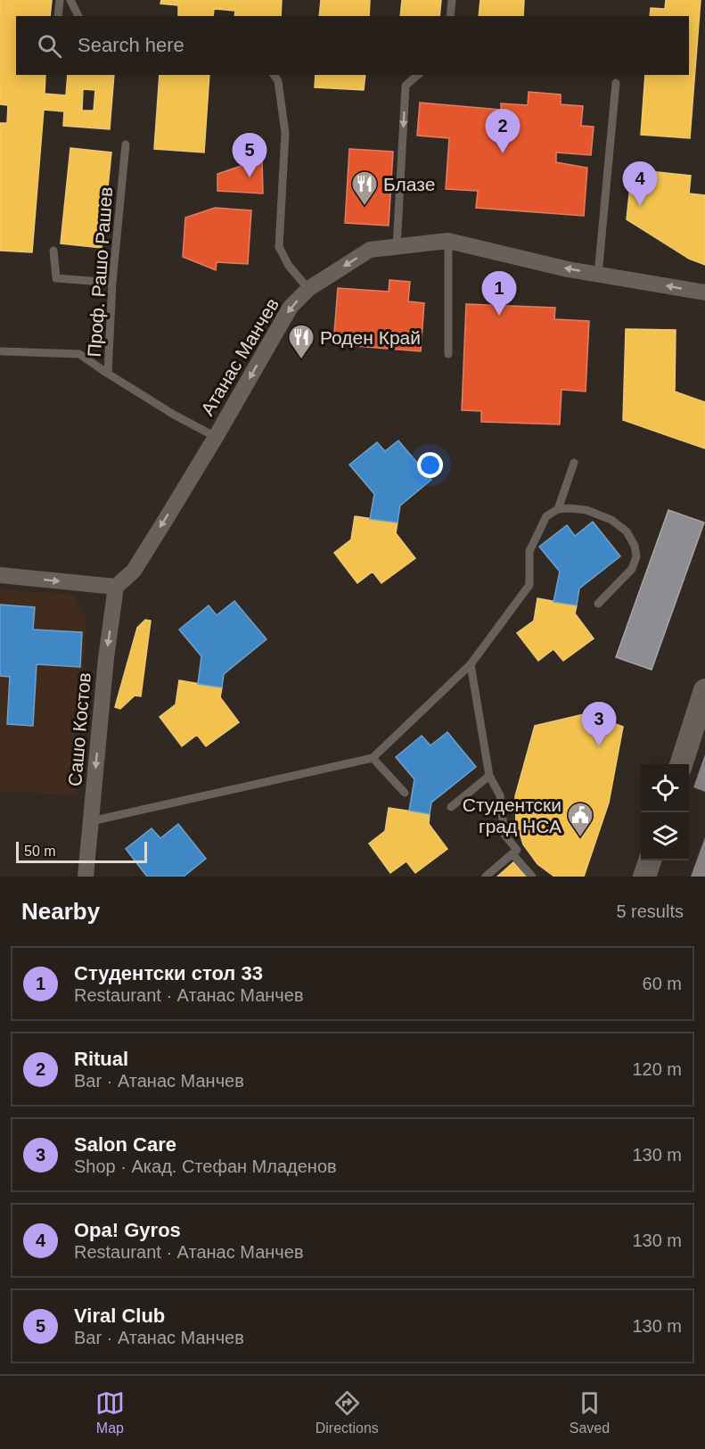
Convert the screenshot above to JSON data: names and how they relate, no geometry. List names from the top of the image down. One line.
{"streets":{"street":["Атанас Манчев","Сашо Костов"],"lane":["Проф. Рашо Рашев"]},"crossings":[["Проф. Рашо Рашев","Атанас Манчев"],["Атанас Манчев","Сашо Костов"]],"one_way":["Атанас Манчев","Сашо Костов"],"places":{"restaurant":["Блазе","Роден Край"],"public building":["Студентски град НСА"]},"scale_bar":"50 m","page":{"search":"Search here","pins":["2","5","4","1","3"],"scale":"50 m","heading":["Nearby","5 results"],"list":[{"mark":"1","name":"Студентски стол 33","note":"Restaurant · Атанас Манчев","value":"60 m"},{"mark":"2","name":"Ritual","note":"Bar · Атанас Манчев","value":"120 m"},{"mark":"3","name":"Salon Care","note":"Shop · Акад. Стефан Младенов","value":"130 m"},{"mark":"4","name":"Opa! Gyros","note":"Restaurant · Атанас Манчев","value":"130 m"},{"mark":"5","name":"Viral Club","note":"Bar · Атанас Манчев","value":"130 m"}],"nav":["Map","Directions","Saved"]}}
